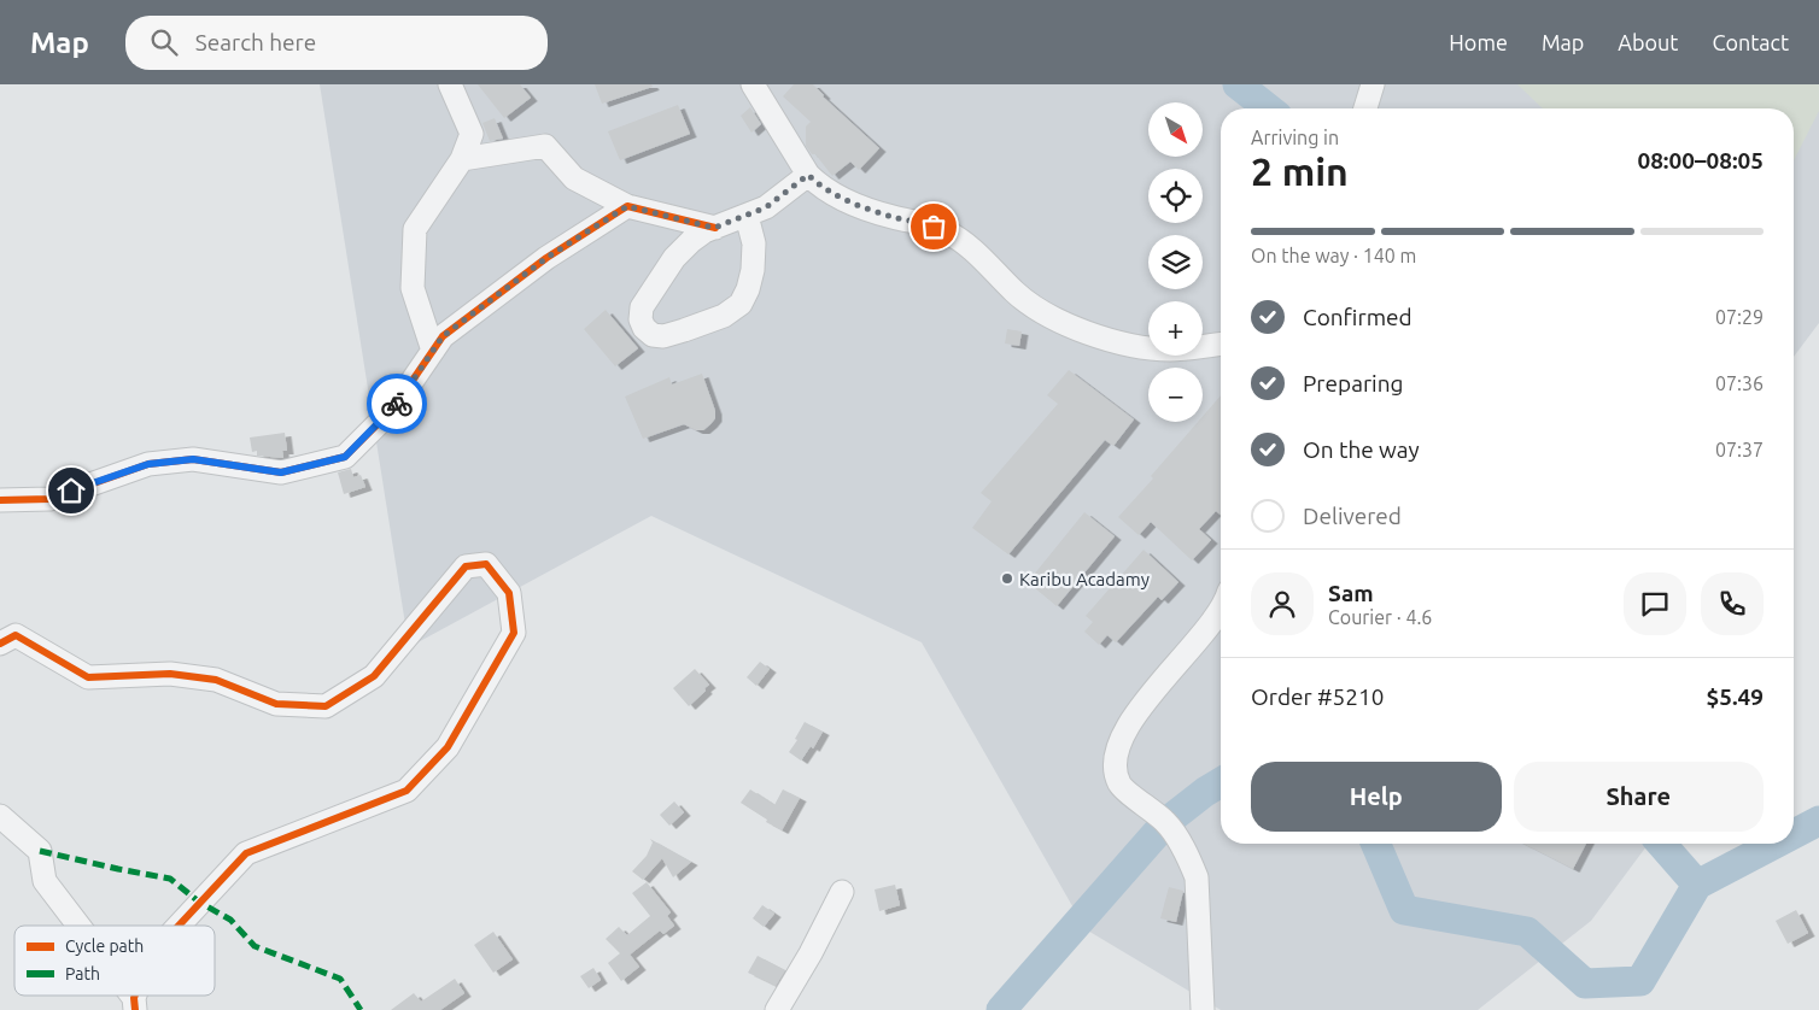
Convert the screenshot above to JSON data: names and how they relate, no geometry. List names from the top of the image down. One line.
{"places":["Karibu Acadamy"],"legend":["Cycle path","Path"],"north":"bottom right","page":{"header":"Map","search":"Search here","nav":["Home","Map","About","Contact"],"map_buttons":["+","−"],"heading":["2 min","Arriving in","08:00–08:05"],"panel":["Sam","Courier · 4.6","Order #5210","$5.49"],"bar":"On the way · 140 m","list":[["Confirmed","07:29"],["Preparing","07:36"],["On the way","07:37"],"Delivered"],"buttons":["Help","Share"]}}
